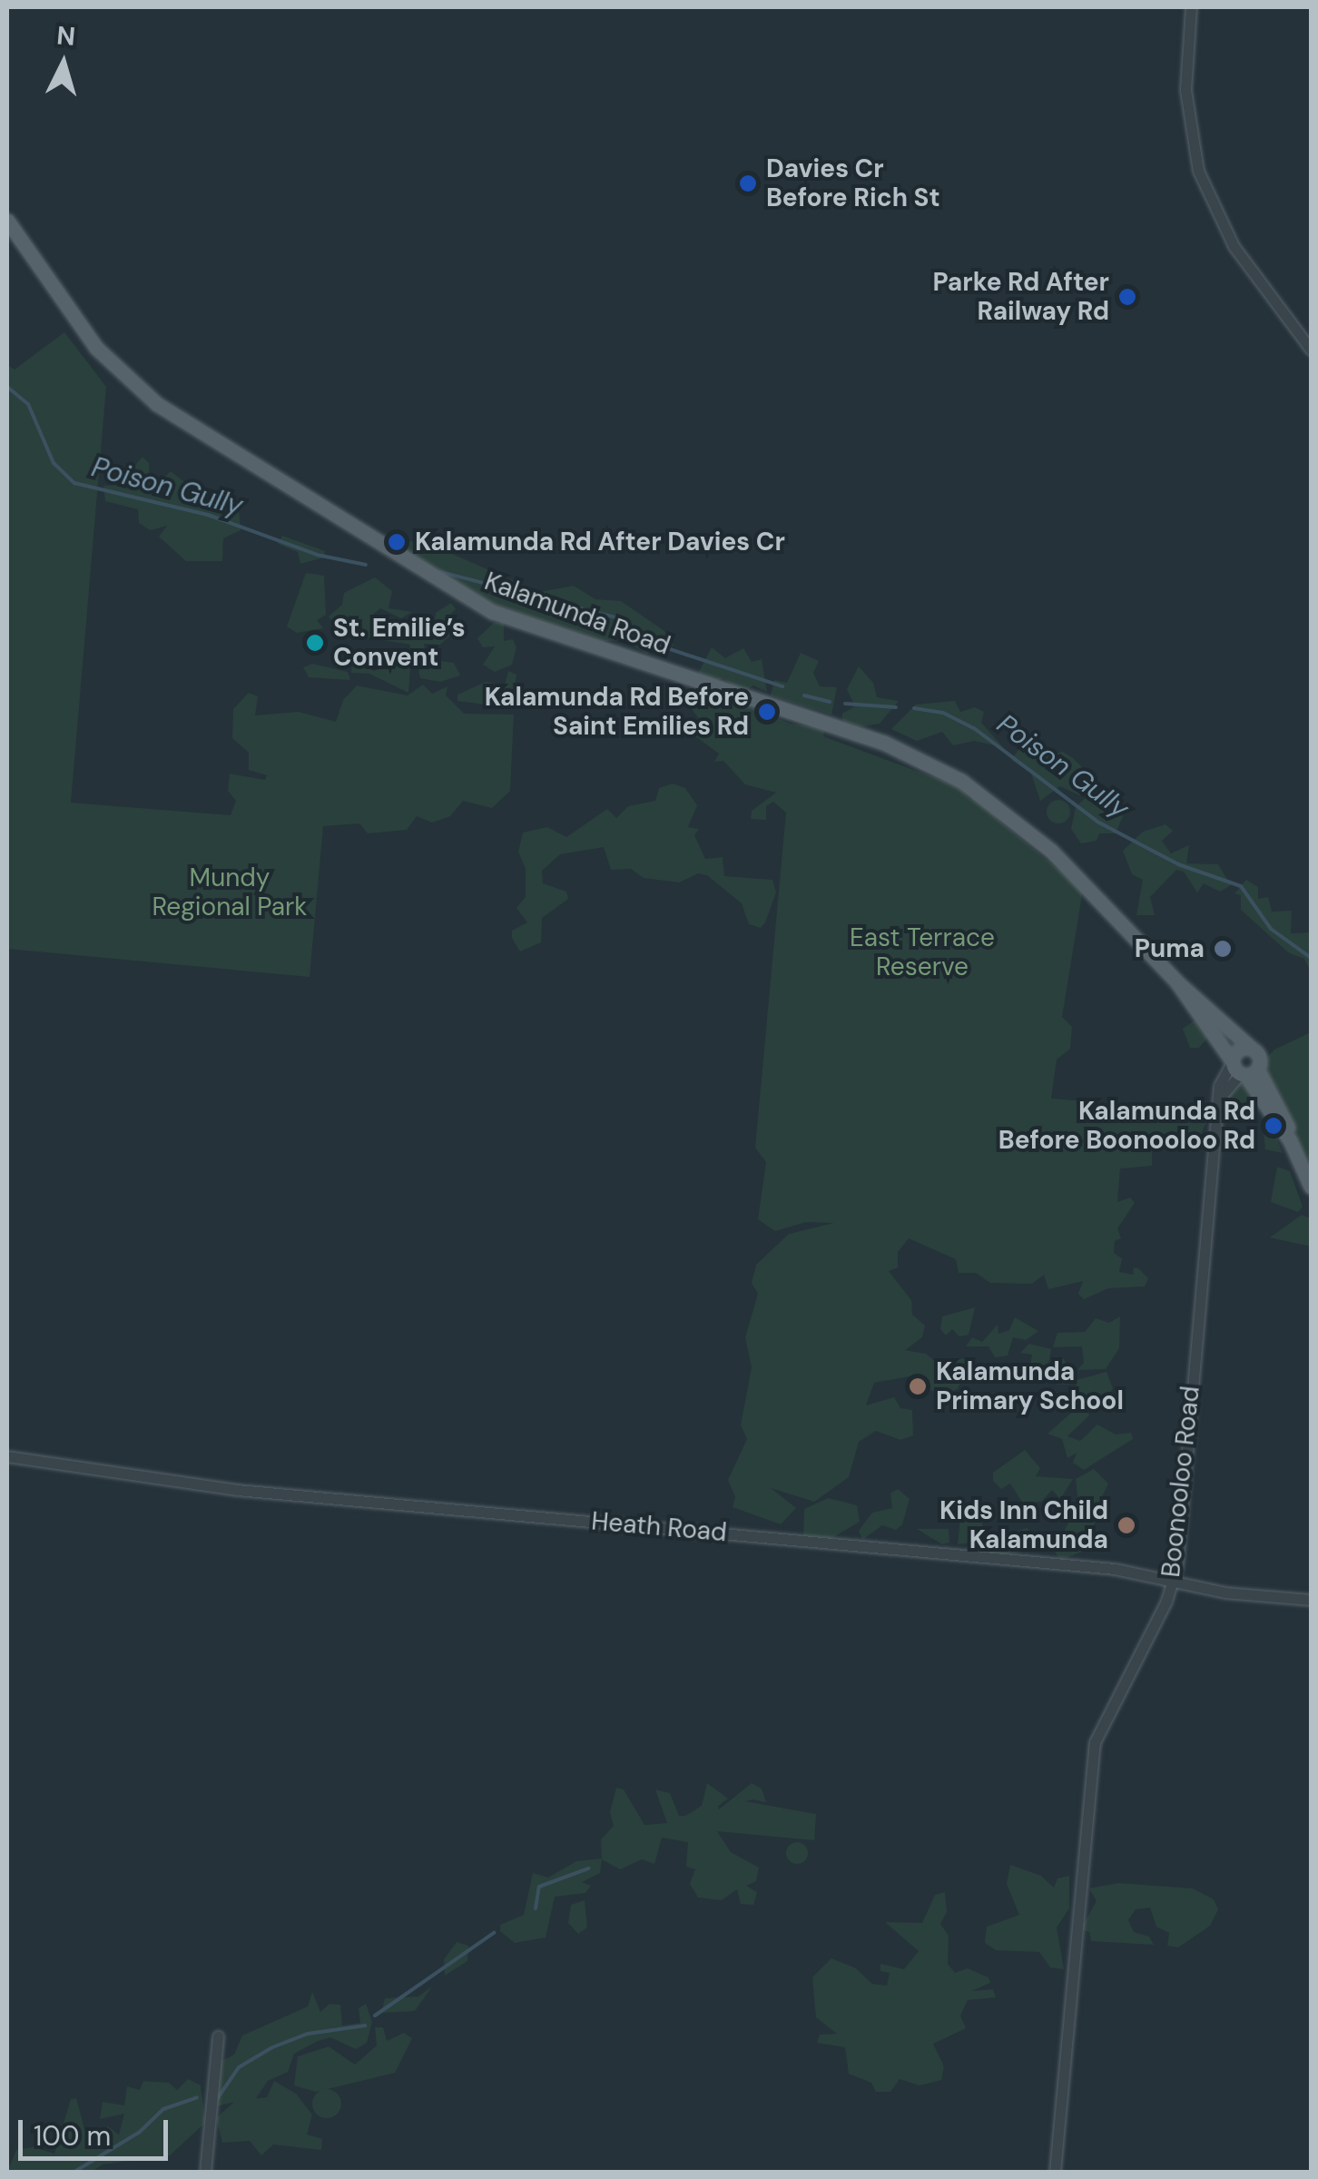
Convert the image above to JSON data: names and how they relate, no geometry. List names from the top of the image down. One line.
{"streets":{"main road":["Kalamunda Road"],"street":["Boonooloo Road","Heath Road"]},"crossings":[["Kalamunda Road","Boonooloo Road"],["Boonooloo Road","Heath Road"]],"water":["Poison Gully"],"parks":["Mundy Regional Park","East Terrace Reserve"],"places":["Davies Cr Before Rich St","Parke Rd After Railway Rd","Kalamunda Rd After Davies Cr","St. Emilie’s Convent","Kalamunda Rd Before Saint Emilies Rd","Puma","Kalamunda Rd Before Boonooloo Rd","Kalamunda Primary School","Kids Inn Child Kalamunda"],"scale_bar":"100 m","north":"top"}
